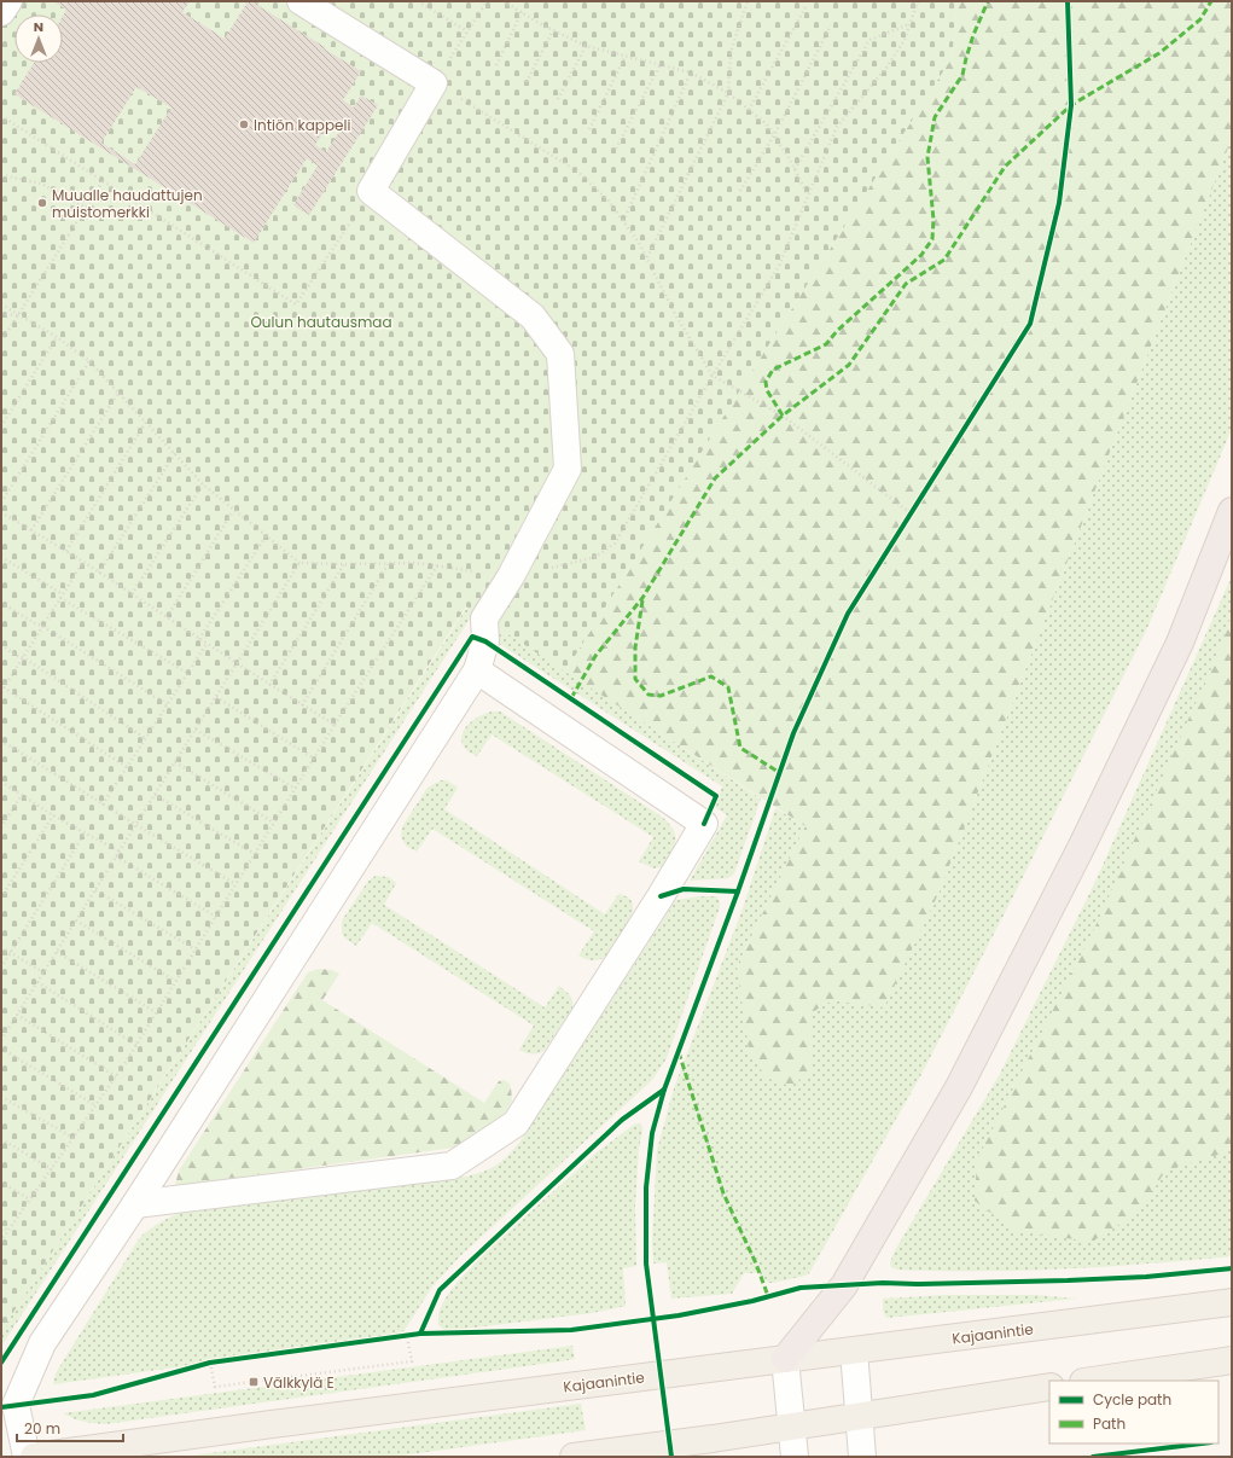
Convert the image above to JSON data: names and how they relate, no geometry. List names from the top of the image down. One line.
{"streets":{"main road":["Kajaanintie"]},"parks":["Oulun hautausmaa"],"places":{"other":["Intiön kappeli","Muualle haudattujen muistomerkki"],"transit":["Välkkylä E"]},"legend":["Cycle path","Path"],"scale_bar":"20 m","north":"top"}
